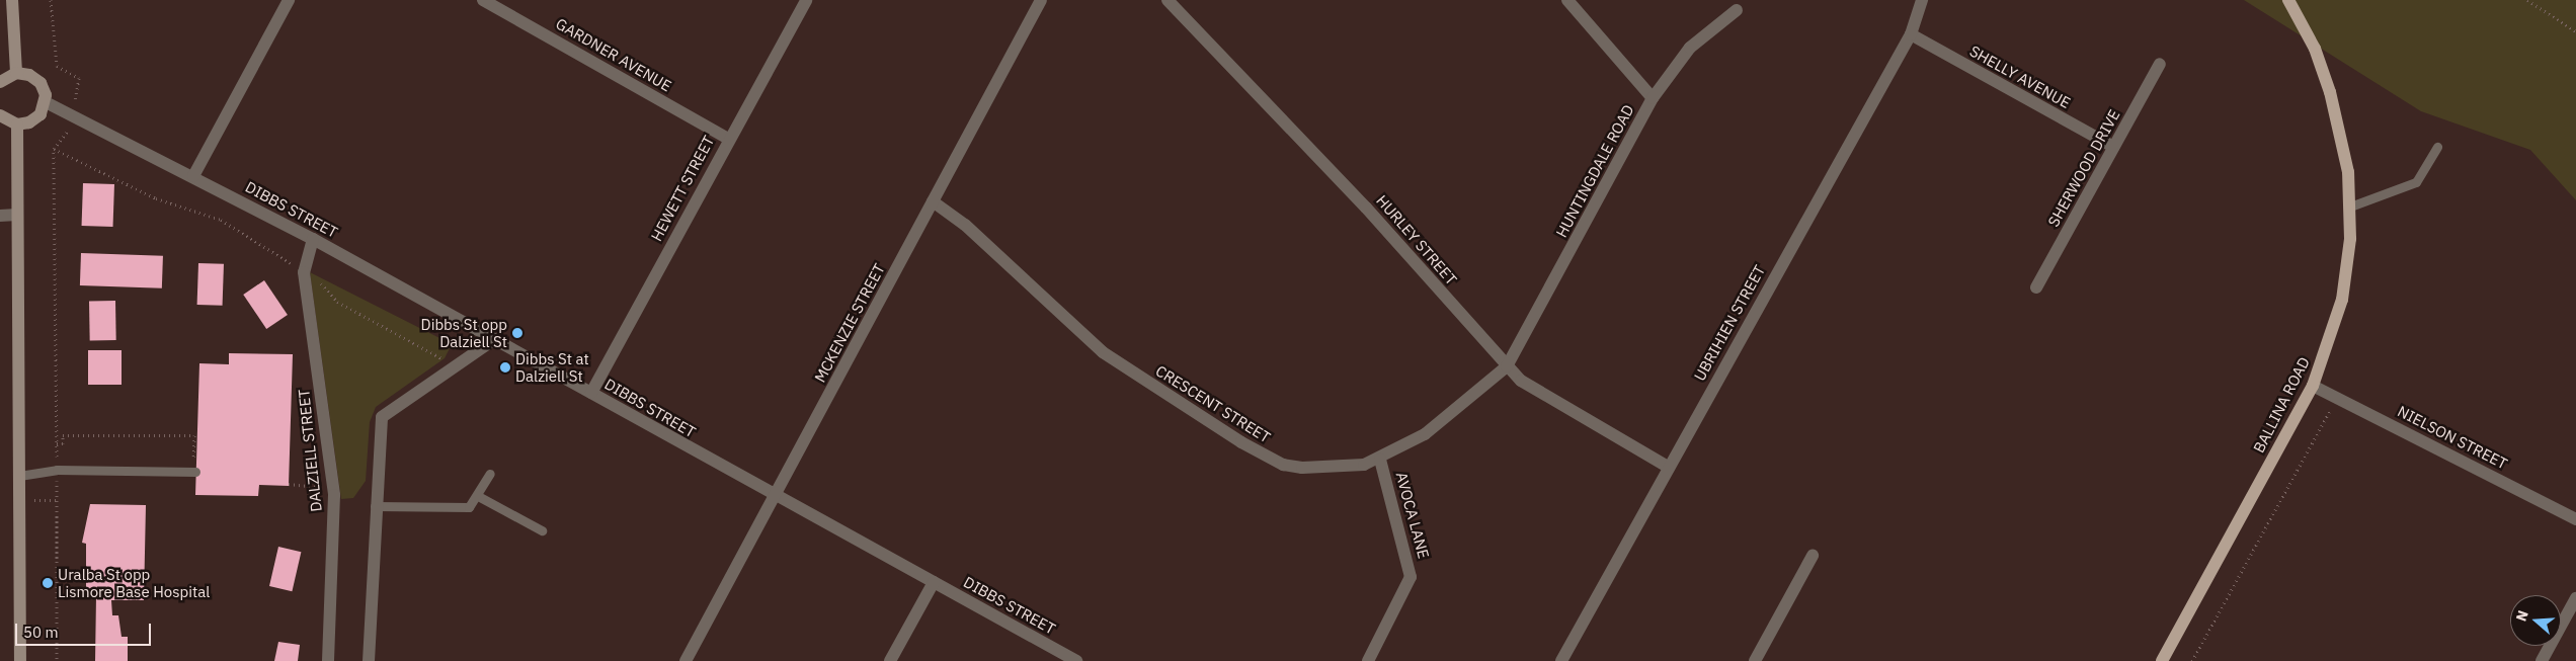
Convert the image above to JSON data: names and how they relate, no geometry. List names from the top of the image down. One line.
{"streets":{"main road":["BALLINA ROAD"],"street":["GARDNER AVENUE","SHELLY AVENUE","SHERWOOD DRIVE","HUNTINGDALE ROAD","HEWETT STREET","DIBBS STREET","HURLEY STREET","MCKENZIE STREET","UBRIHIEN STREET","CRESCENT STREET","NIELSON STREET","DALZIELL STREET","AVOCA LANE"]},"crossings":[["GARDNER AVENUE","HEWETT STREET"],["SHELLY AVENUE","SHERWOOD DRIVE"],["SHELLY AVENUE","UBRIHIEN STREET"],["HUNTINGDALE ROAD","HURLEY STREET"],["HUNTINGDALE ROAD","CRESCENT STREET"],["HEWETT STREET","DIBBS STREET"],["DIBBS STREET","MCKENZIE STREET"],["DIBBS STREET","DALZIELL STREET"],["HURLEY STREET","UBRIHIEN STREET"],["HURLEY STREET","CRESCENT STREET"],["MCKENZIE STREET","CRESCENT STREET"],["CRESCENT STREET","AVOCA LANE"],["BALLINA ROAD","NIELSON STREET"]],"places":["Dibbs St opp Dalziell St","Dibbs St at Dalziell St","Uralba St opp Lismore Base Hospital"],"scale_bar":"50 m","north":"left"}
